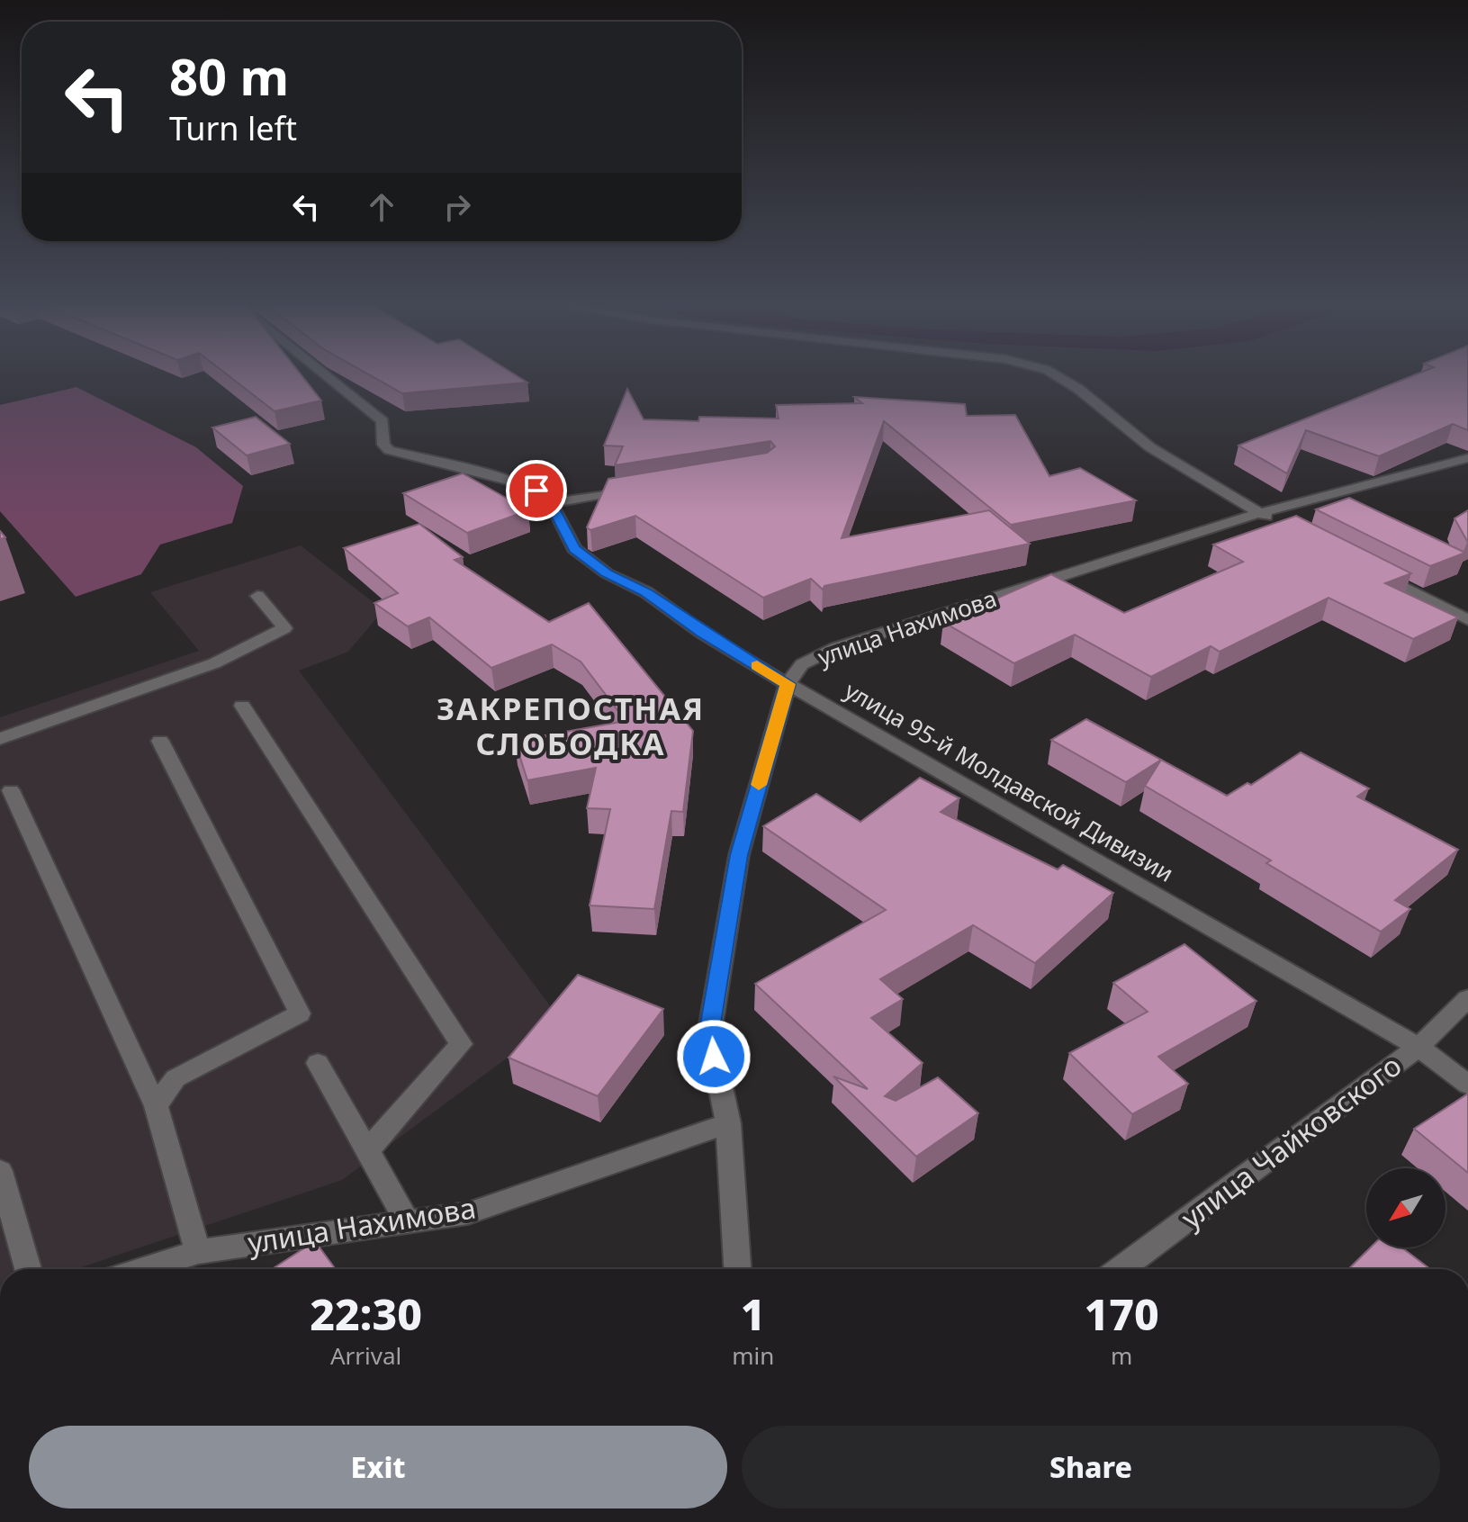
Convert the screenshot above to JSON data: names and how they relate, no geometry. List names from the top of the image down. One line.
{"streets":{"street":["улица Нахимова","улица 95-й Молдавской Дивизии","улица Чайковского"]},"crossings":[["улица Нахимова","улица 95-й Молдавской Дивизии"],["улица 95-й Молдавской Дивизии","улица Чайковского"]],"districts":["ЗАКРЕПОСТНАЯ СЛОБОДКА"],"north":"bottom left","page":{"turn":["80 m","Turn left"],"eta":["22:30","Arrival","1","min","170","m"],"buttons":["Exit","Share"]}}
